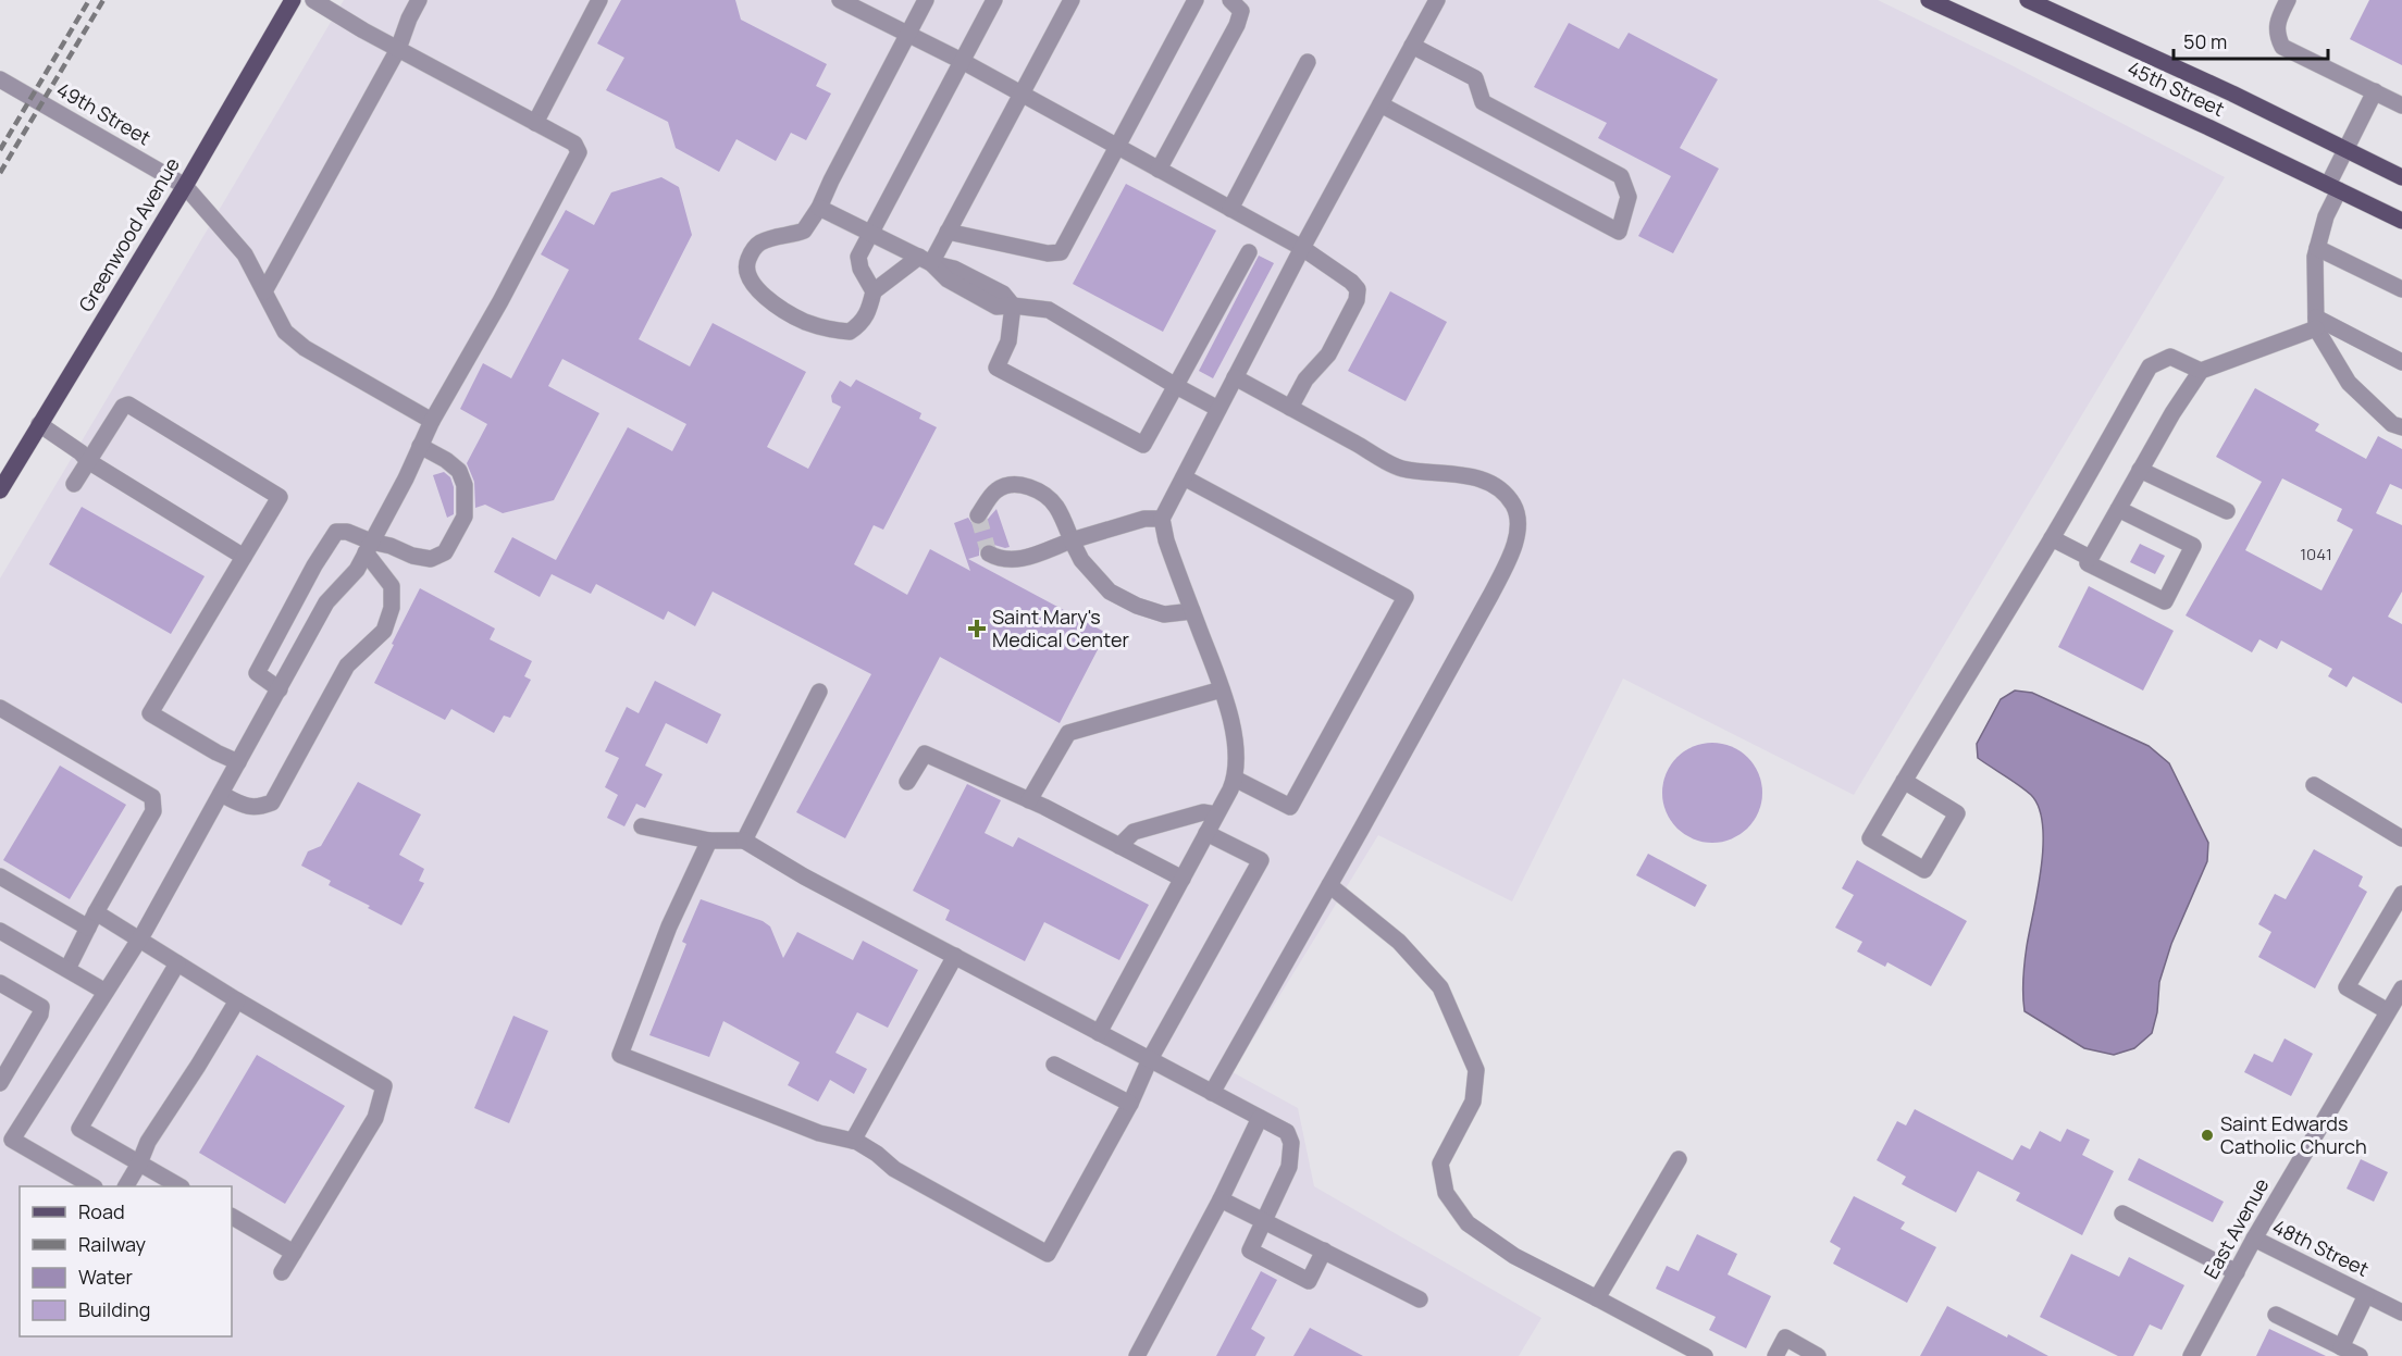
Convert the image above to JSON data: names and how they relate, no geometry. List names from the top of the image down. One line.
{"streets":{"main road":["45th Street","Greenwood Avenue"],"street":["49th Street","East Avenue","48th Street"]},"crossings":[["49th Street","Greenwood Avenue"],["East Avenue","48th Street"]],"places":{"health":["Saint Mary's Medical Center"],"other":["Saint Edwards Catholic Church"]},"house_numbers":["1041"],"legend":["Road","Railway","Water","Building"],"scale_bar":"50 m"}
